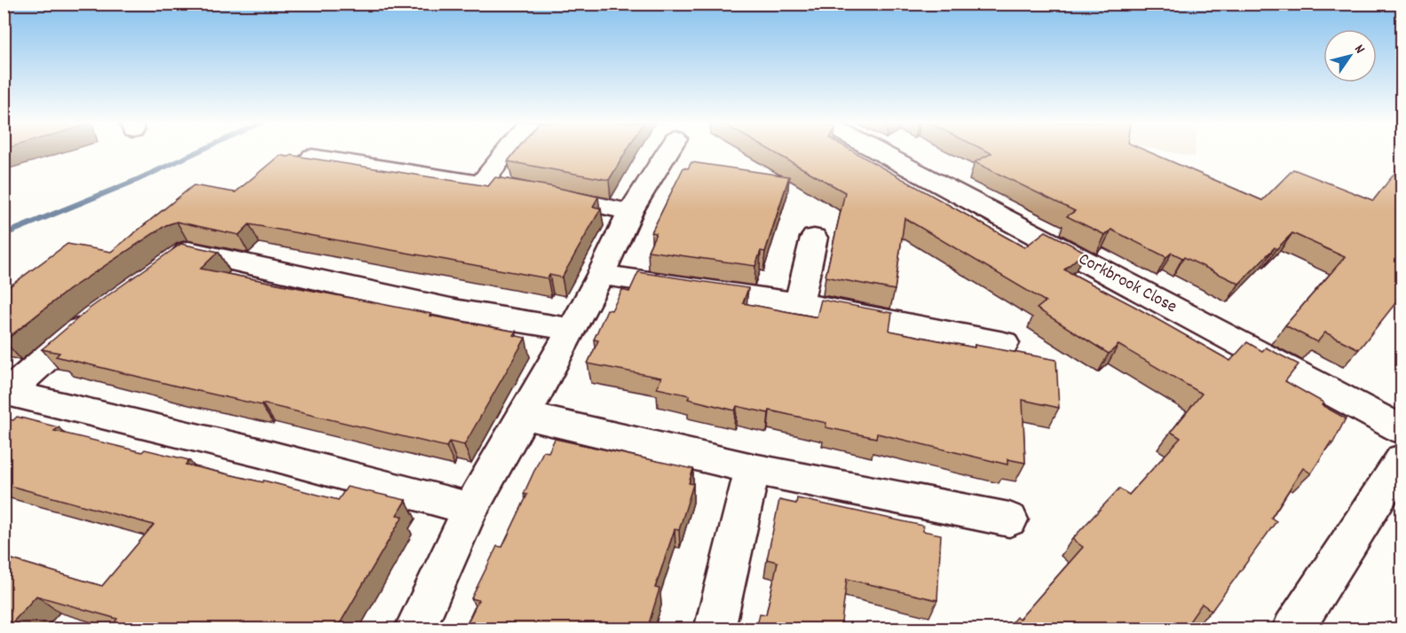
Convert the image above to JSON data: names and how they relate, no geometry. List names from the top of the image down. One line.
{"streets":{"street":["Corkbrook Close"]},"north":"top right"}
